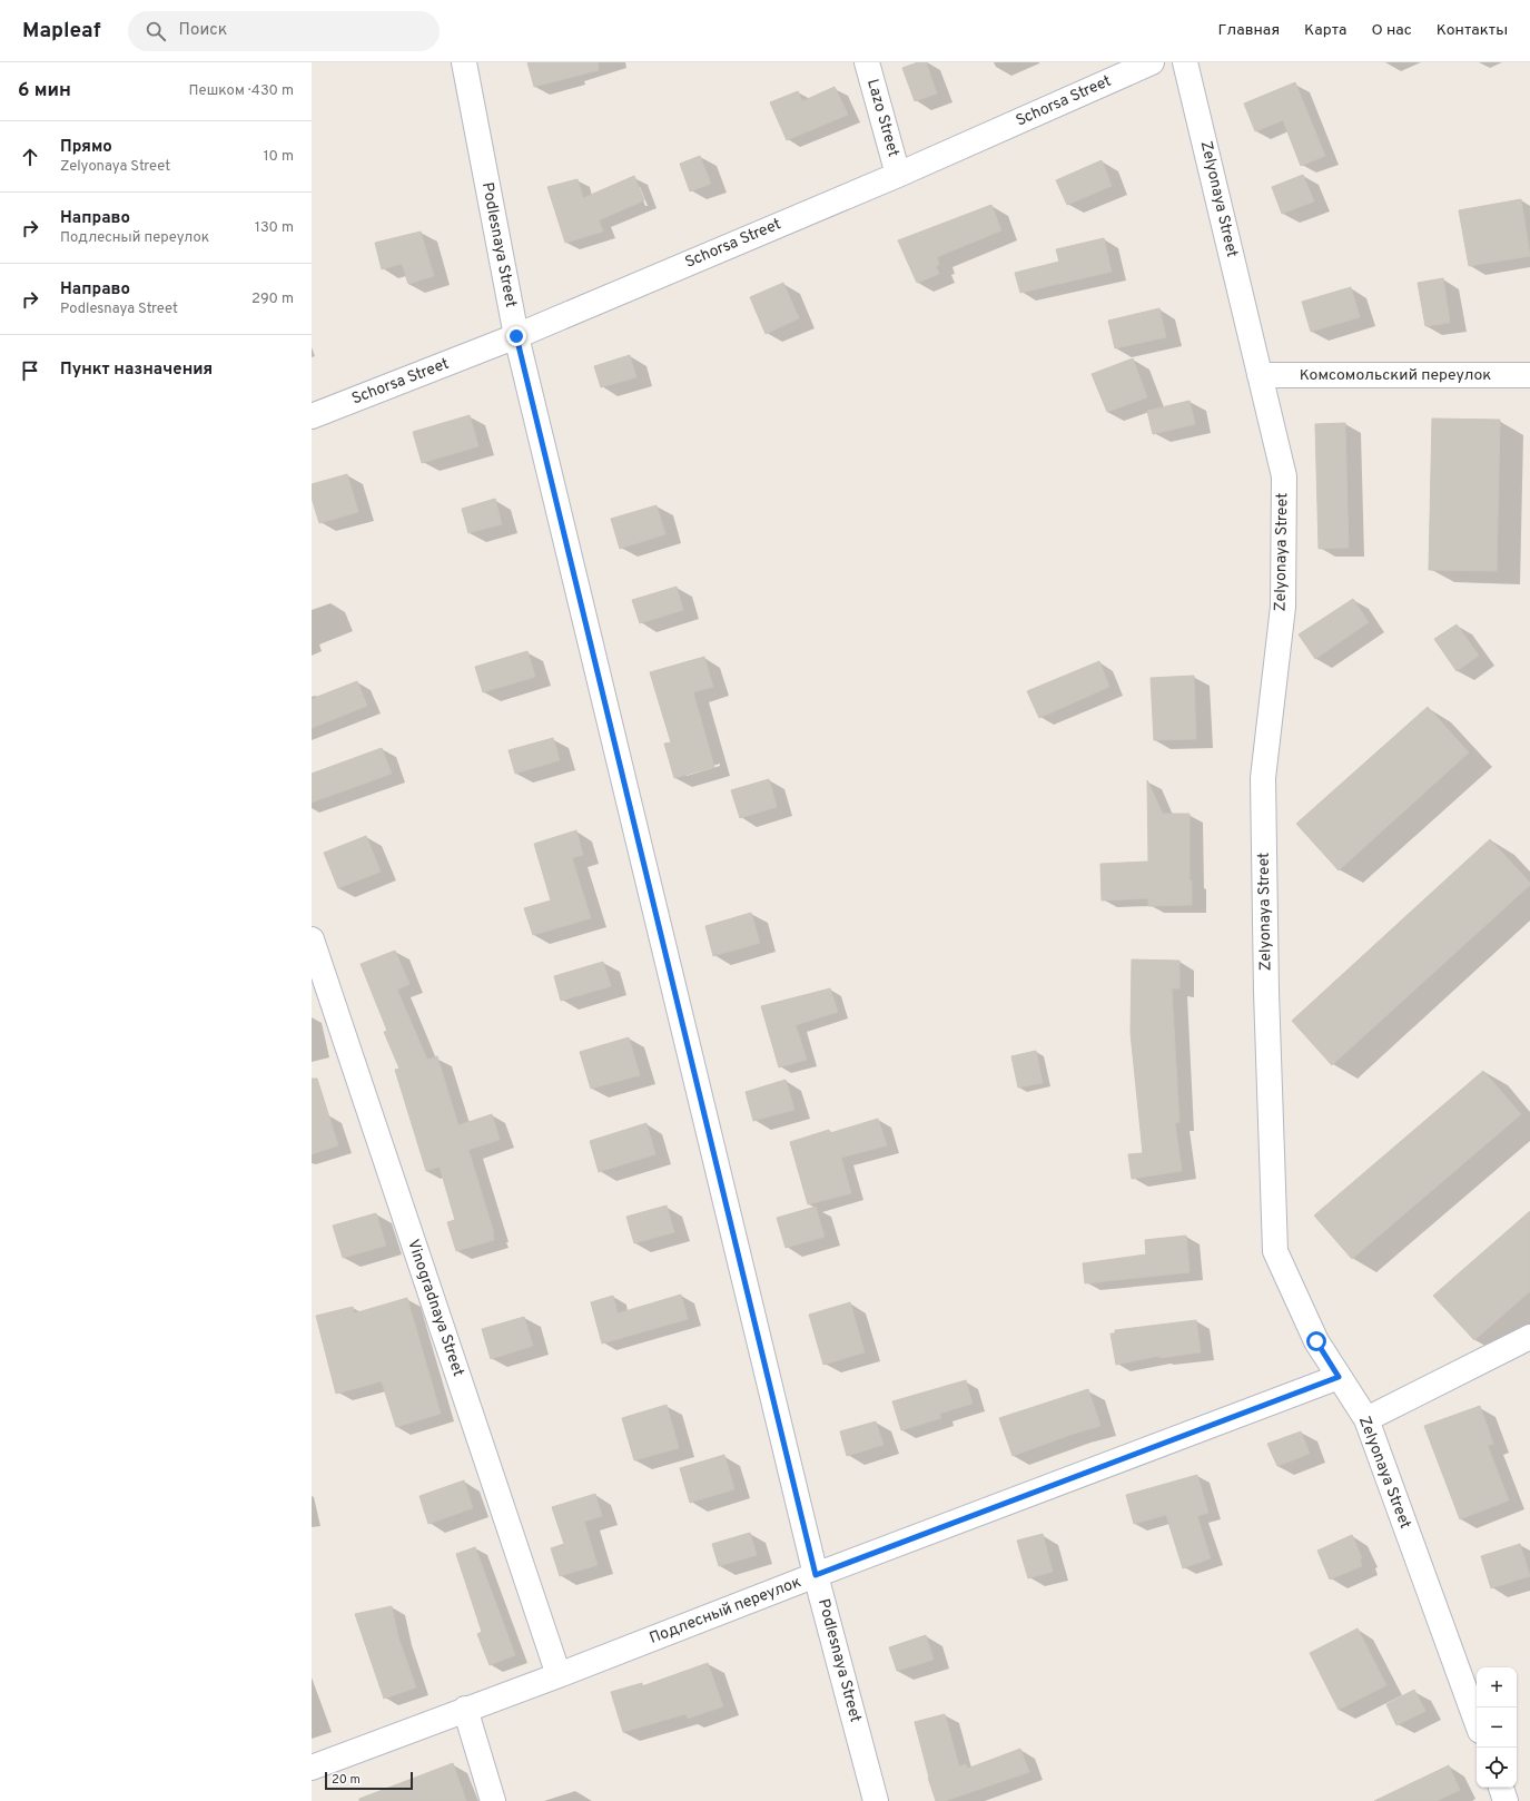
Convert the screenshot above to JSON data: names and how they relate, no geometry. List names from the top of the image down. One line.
{"streets":{"street":["Schorsa Street","Lazo Street","Zelyonaya Street","Podlesnaya Street","Комсомольский переулок","Vinogradnaya Street","Подлесный переулок"]},"crossings":[["Schorsa Street","Lazo Street"],["Schorsa Street","Podlesnaya Street"],["Zelyonaya Street","Комсомольский переулок"],["Zelyonaya Street","Подлесный переулок"],["Podlesnaya Street","Подлесный переулок"],["Vinogradnaya Street","Подлесный переулок"]],"scale_bar":"20 m","page":{"header":"Mapleaf","search":"Поиск","nav":["Главная","Карта","О нас","Контакты"],"heading":["6 мин","Пешком · 430 m"],"list":[["Прямо","Zelyonaya Street","10 m"],["Направо","Подлесный переулок","130 m"],["Направо","Podlesnaya Street","290 m"],"Пункт назначения"],"map_buttons":["+","−"],"scale":"20 m"}}
